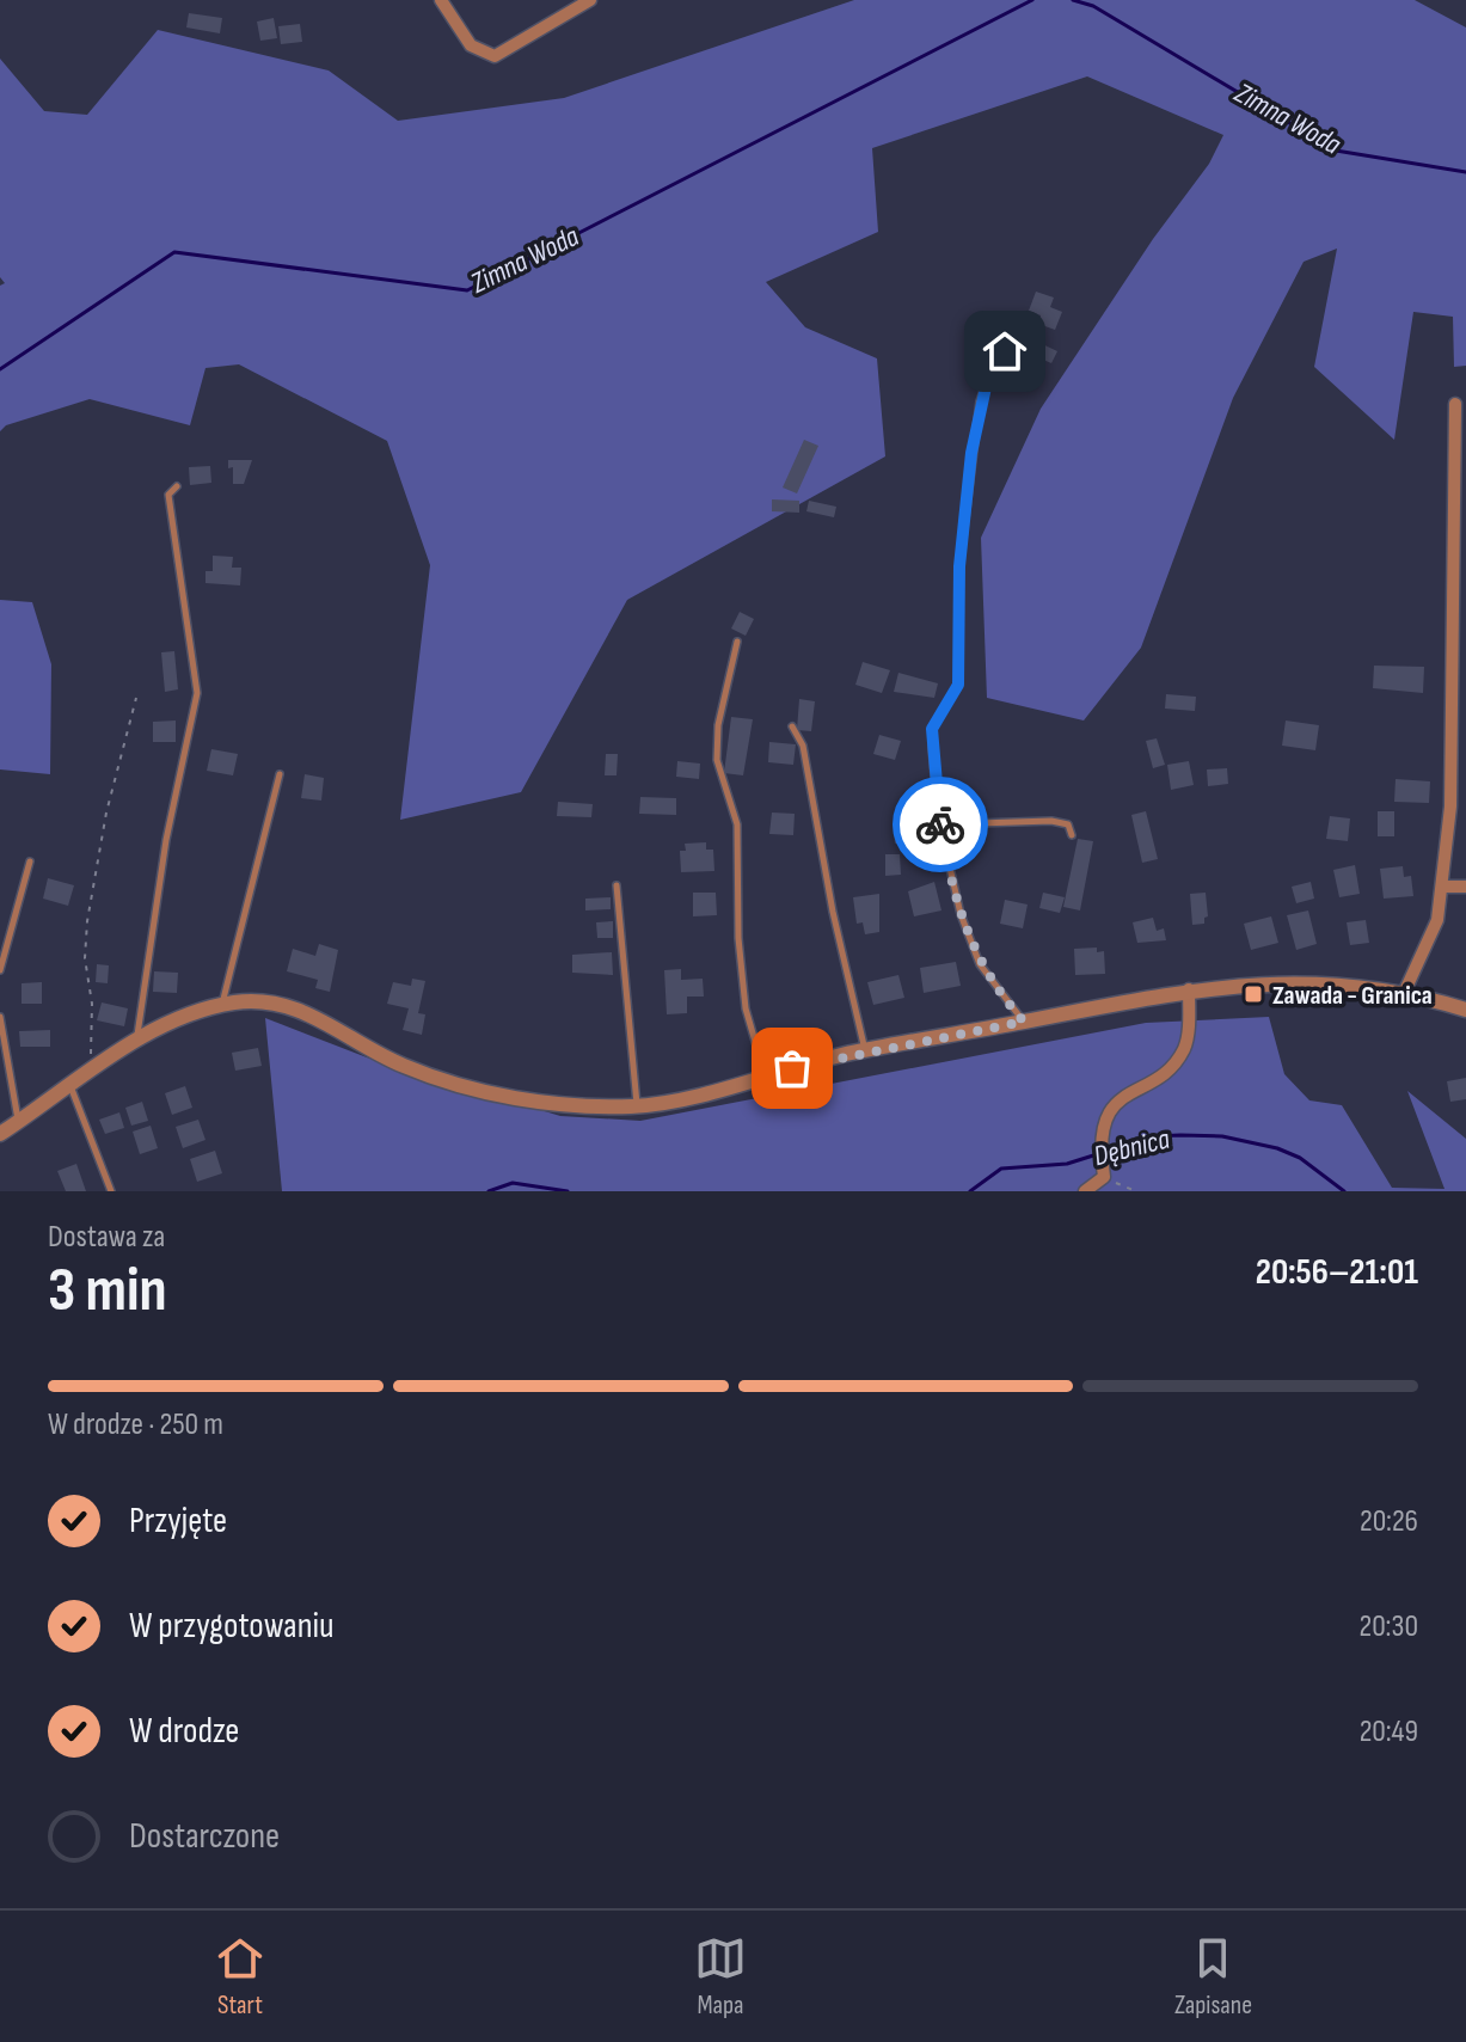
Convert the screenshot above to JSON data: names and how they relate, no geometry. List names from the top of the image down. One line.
{"water":["Zimna Woda","Dębnica"],"places":{"transit":["Zawada - Granica"]},"page":{"heading":["3 min","Dostawa za","20:56–21:01"],"bar":"W drodze · 250 m","list":[["Przyjęte","20:26"],["W przygotowaniu","20:30"],["W drodze","20:49"],"Dostarczone"],"tabs":["Start","Mapa","Zapisane"]}}
